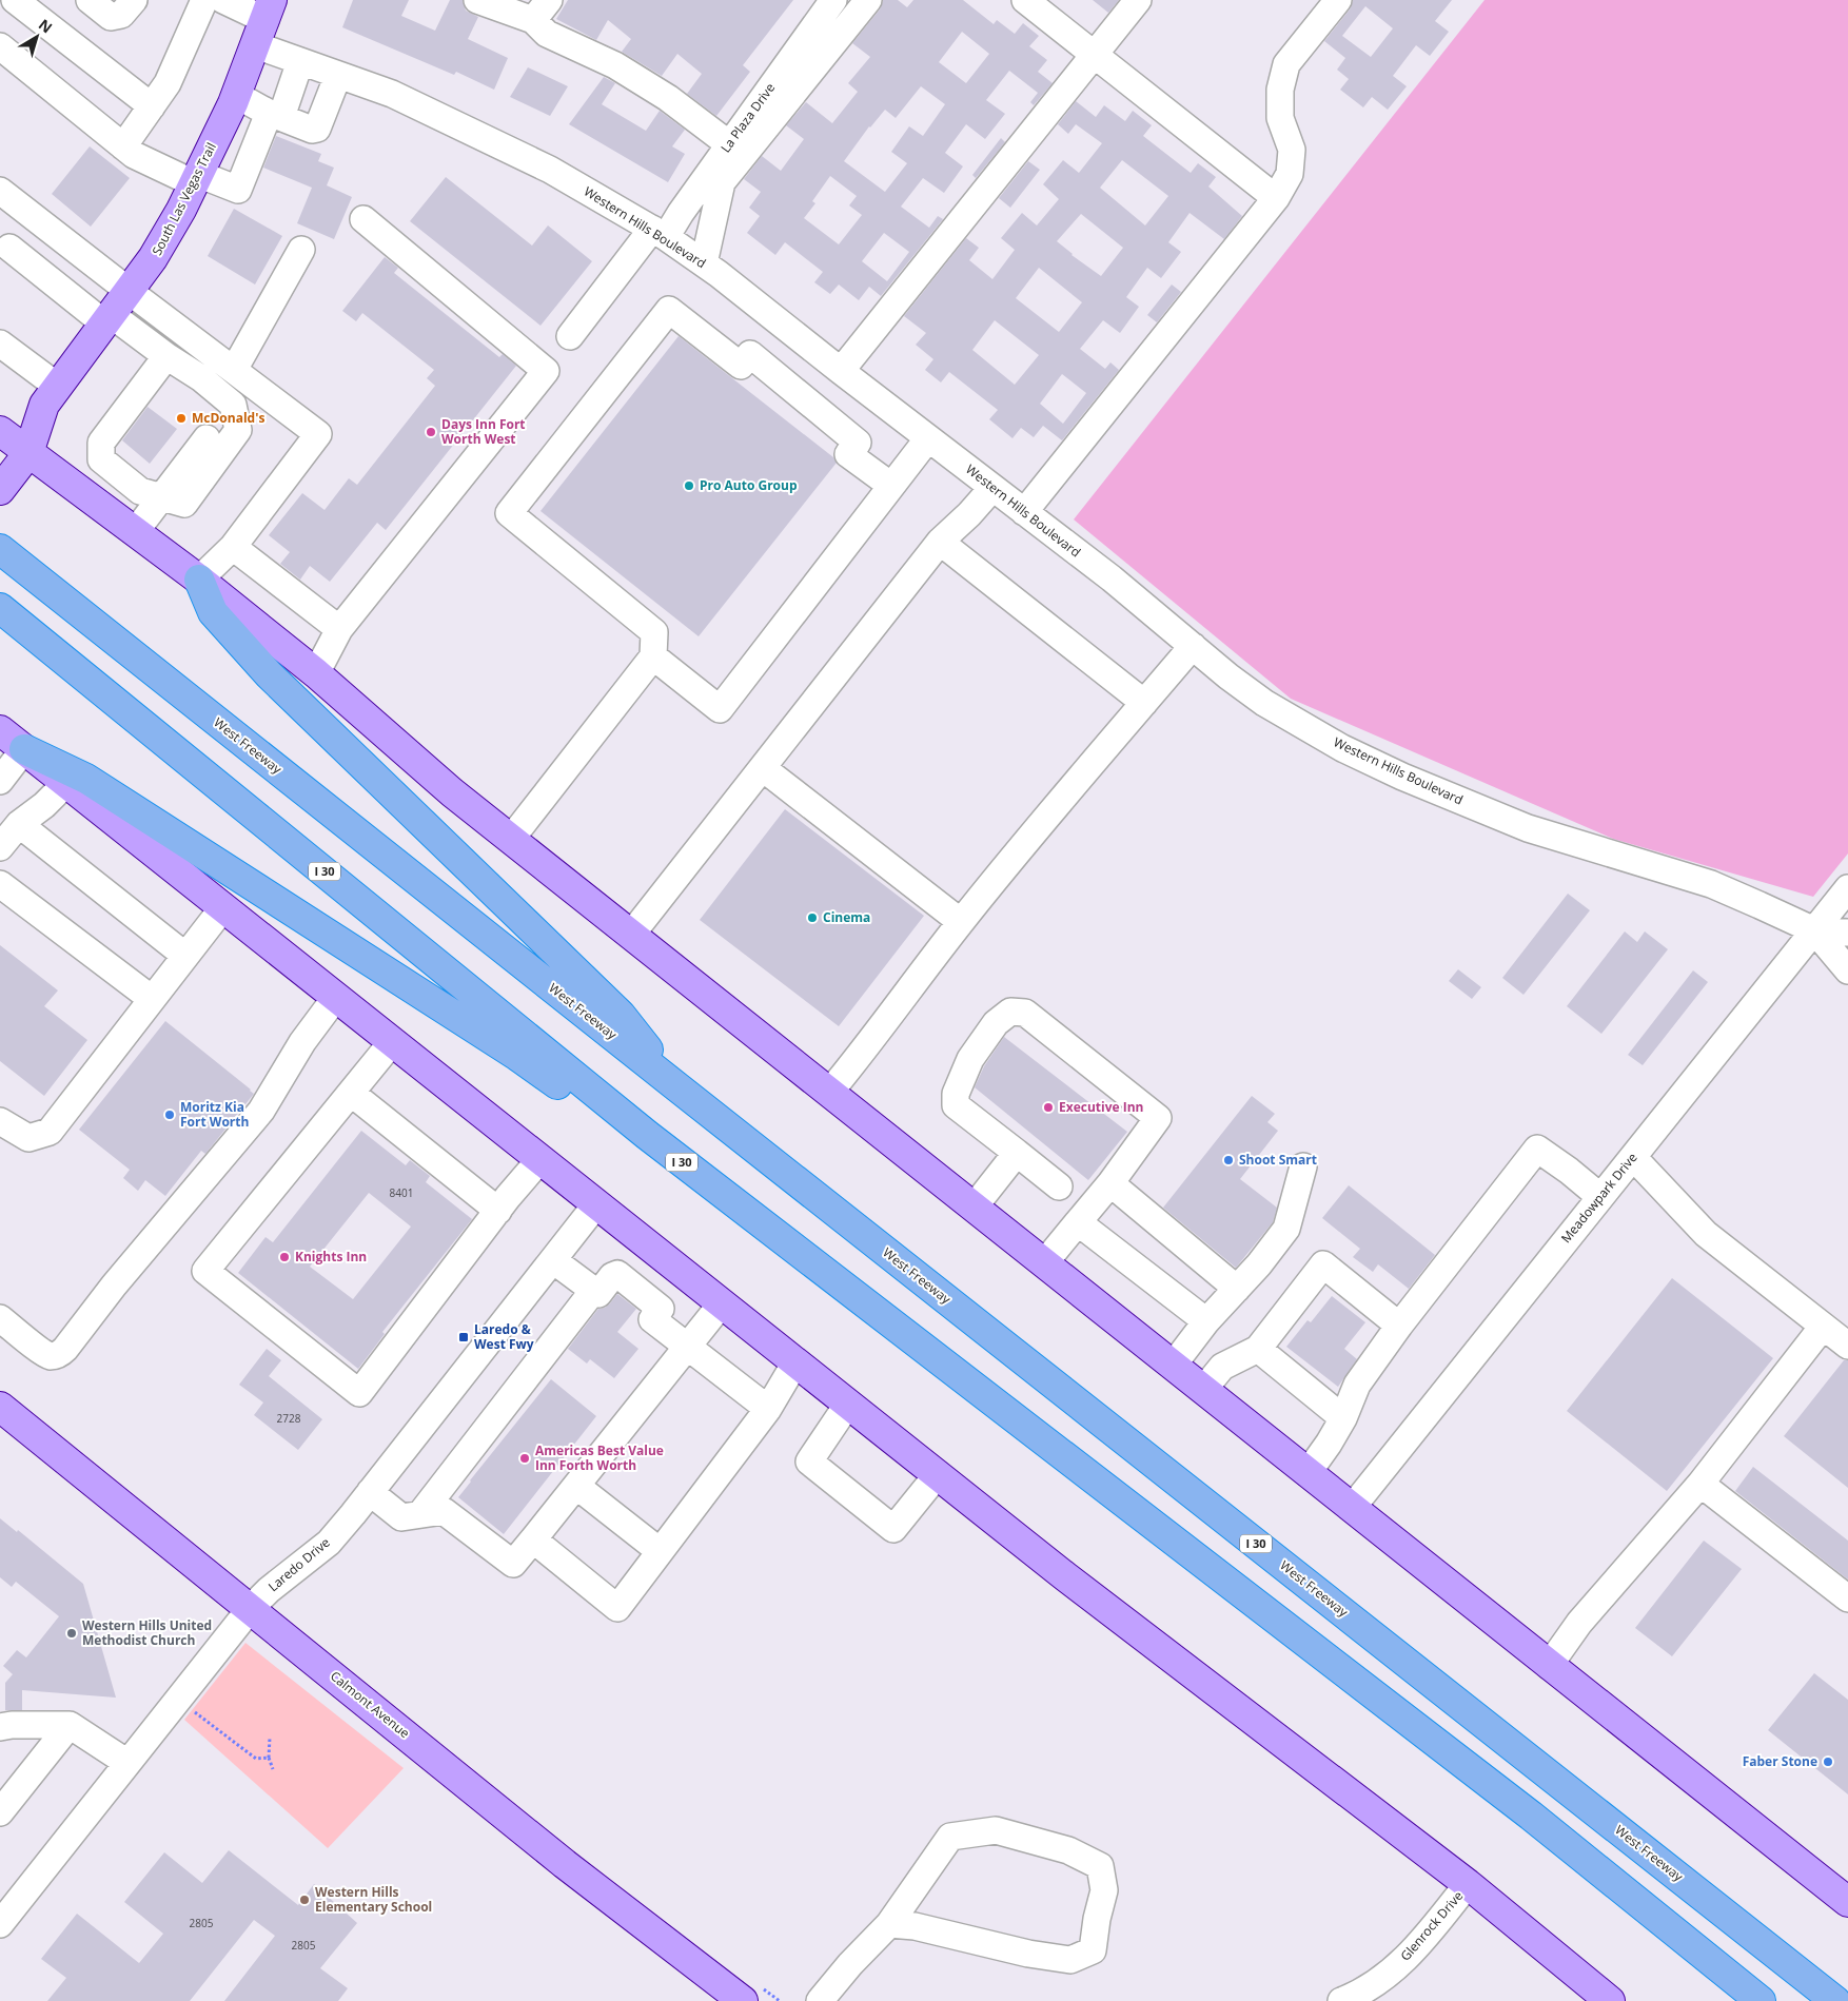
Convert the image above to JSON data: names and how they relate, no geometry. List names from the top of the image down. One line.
{"streets":{"highway":["West Freeway","I 30"],"main road":["South Las Vegas Trail","Calmont Avenue"],"street":["La Plaza Drive","Western Hills Boulevard","Meadowpark Drive","Laredo Drive","Glenrock Drive"]},"crossings":[["La Plaza Drive","Western Hills Boulevard"],["South Las Vegas Trail","Western Hills Boulevard"],["Western Hills Boulevard","Meadowpark Drive"],["Laredo Drive","Calmont Avenue"]],"places":{"other":["McDonald's","Days Inn Fort Worth West","Pro Auto Group","Cinema","Executive Inn","Moritz Kia Fort Worth","Shoot Smart","Knights Inn","Americas Best Value Inn Forth Worth","Western Hills United Methodist Church","Faber Stone","Western Hills Elementary School"],"transit":["Laredo & West Fwy"]},"house_numbers":["8401","2728","2805","2805"],"north":"top right"}
